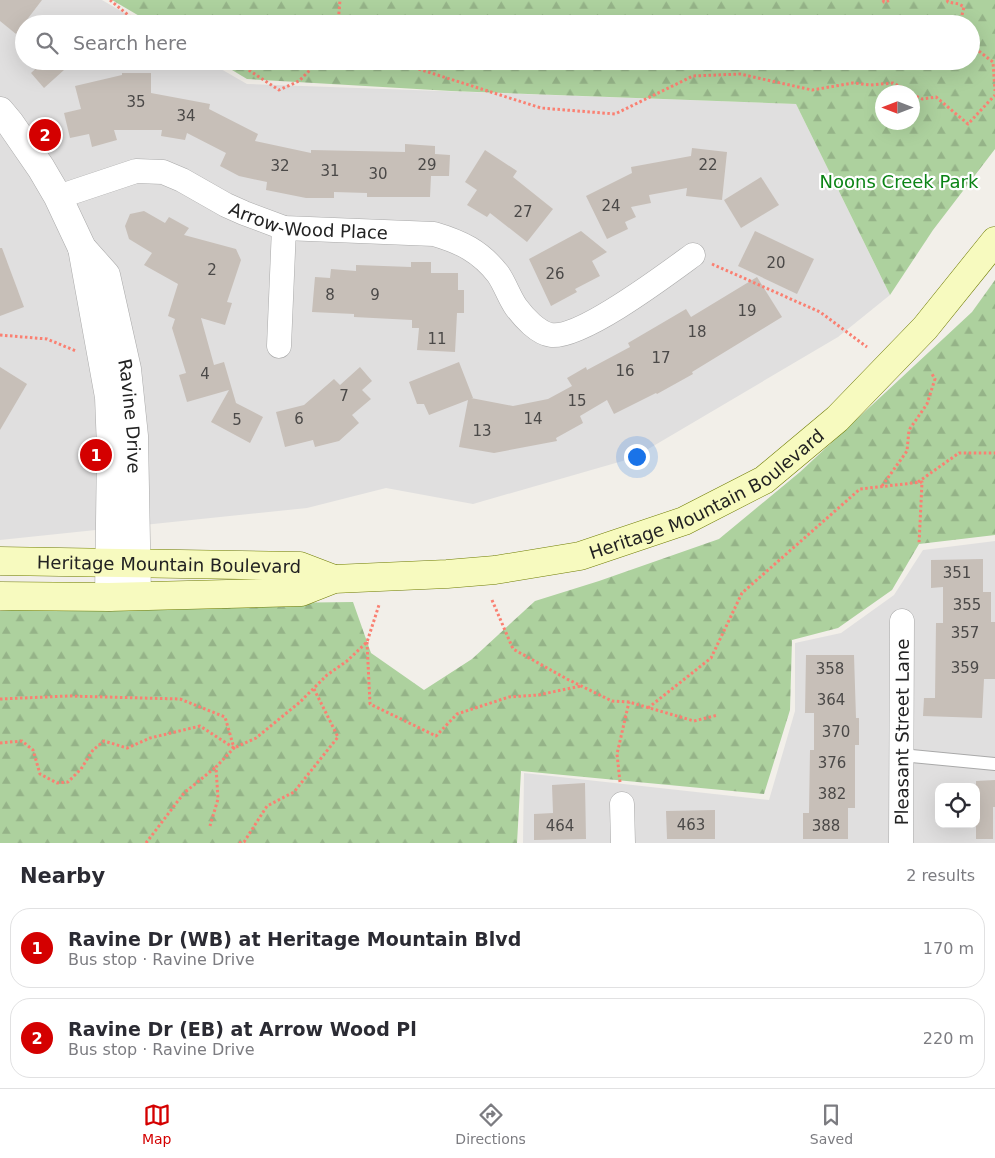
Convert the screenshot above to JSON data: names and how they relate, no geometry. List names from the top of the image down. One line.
{"streets":{"main road":["Heritage Mountain Boulevard"],"street":["Arrow-Wood Place","Ravine Drive","Pleasant Street Lane"]},"crossings":[["Arrow-Wood Place","Ravine Drive"],["Ravine Drive","Heritage Mountain Boulevard"]],"parks":["Noons Creek Park"],"house_numbers":["35","34","29","22","32","31","30","24","27","20","2","26","8","9","19","18","11","17","16","4","7","15","6","14","5","13","351","355","357","359","358","364","370","376","382","463","464","388"],"north":"left","page":{"search":"Search here","pins":["2","1"],"heading":["Nearby","2 results"],"list":[{"mark":"1","name":"Ravine Dr (WB) at Heritage Mountain Blvd","note":"Bus stop · Ravine Drive","value":"170 m"},{"mark":"2","name":"Ravine Dr (EB) at Arrow Wood Pl","note":"Bus stop · Ravine Drive","value":"220 m"}],"nav":["Map","Directions","Saved"]}}
